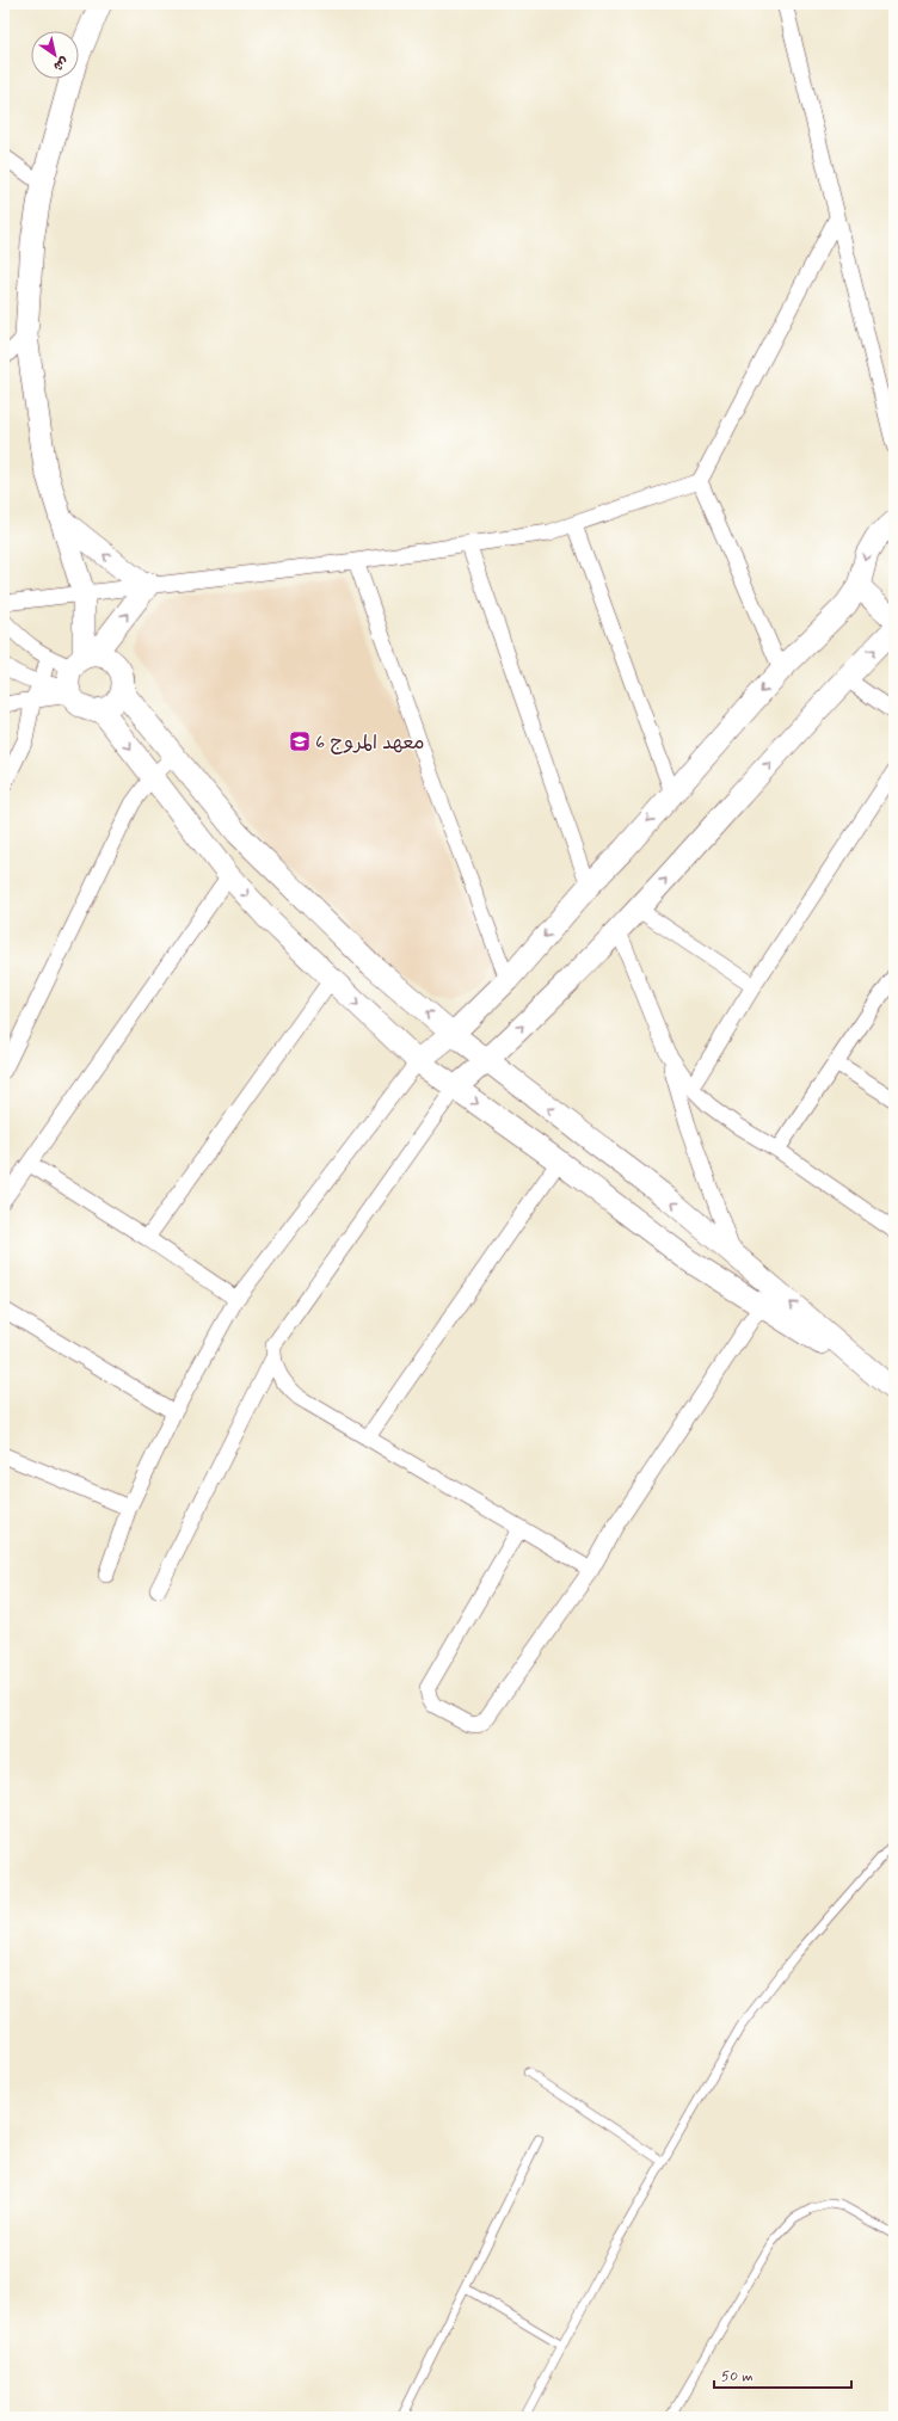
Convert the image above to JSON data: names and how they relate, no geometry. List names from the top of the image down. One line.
{"places":{"school or university":["معهد المروج 6"]},"scale_bar":"50 m","north":"bottom right"}
